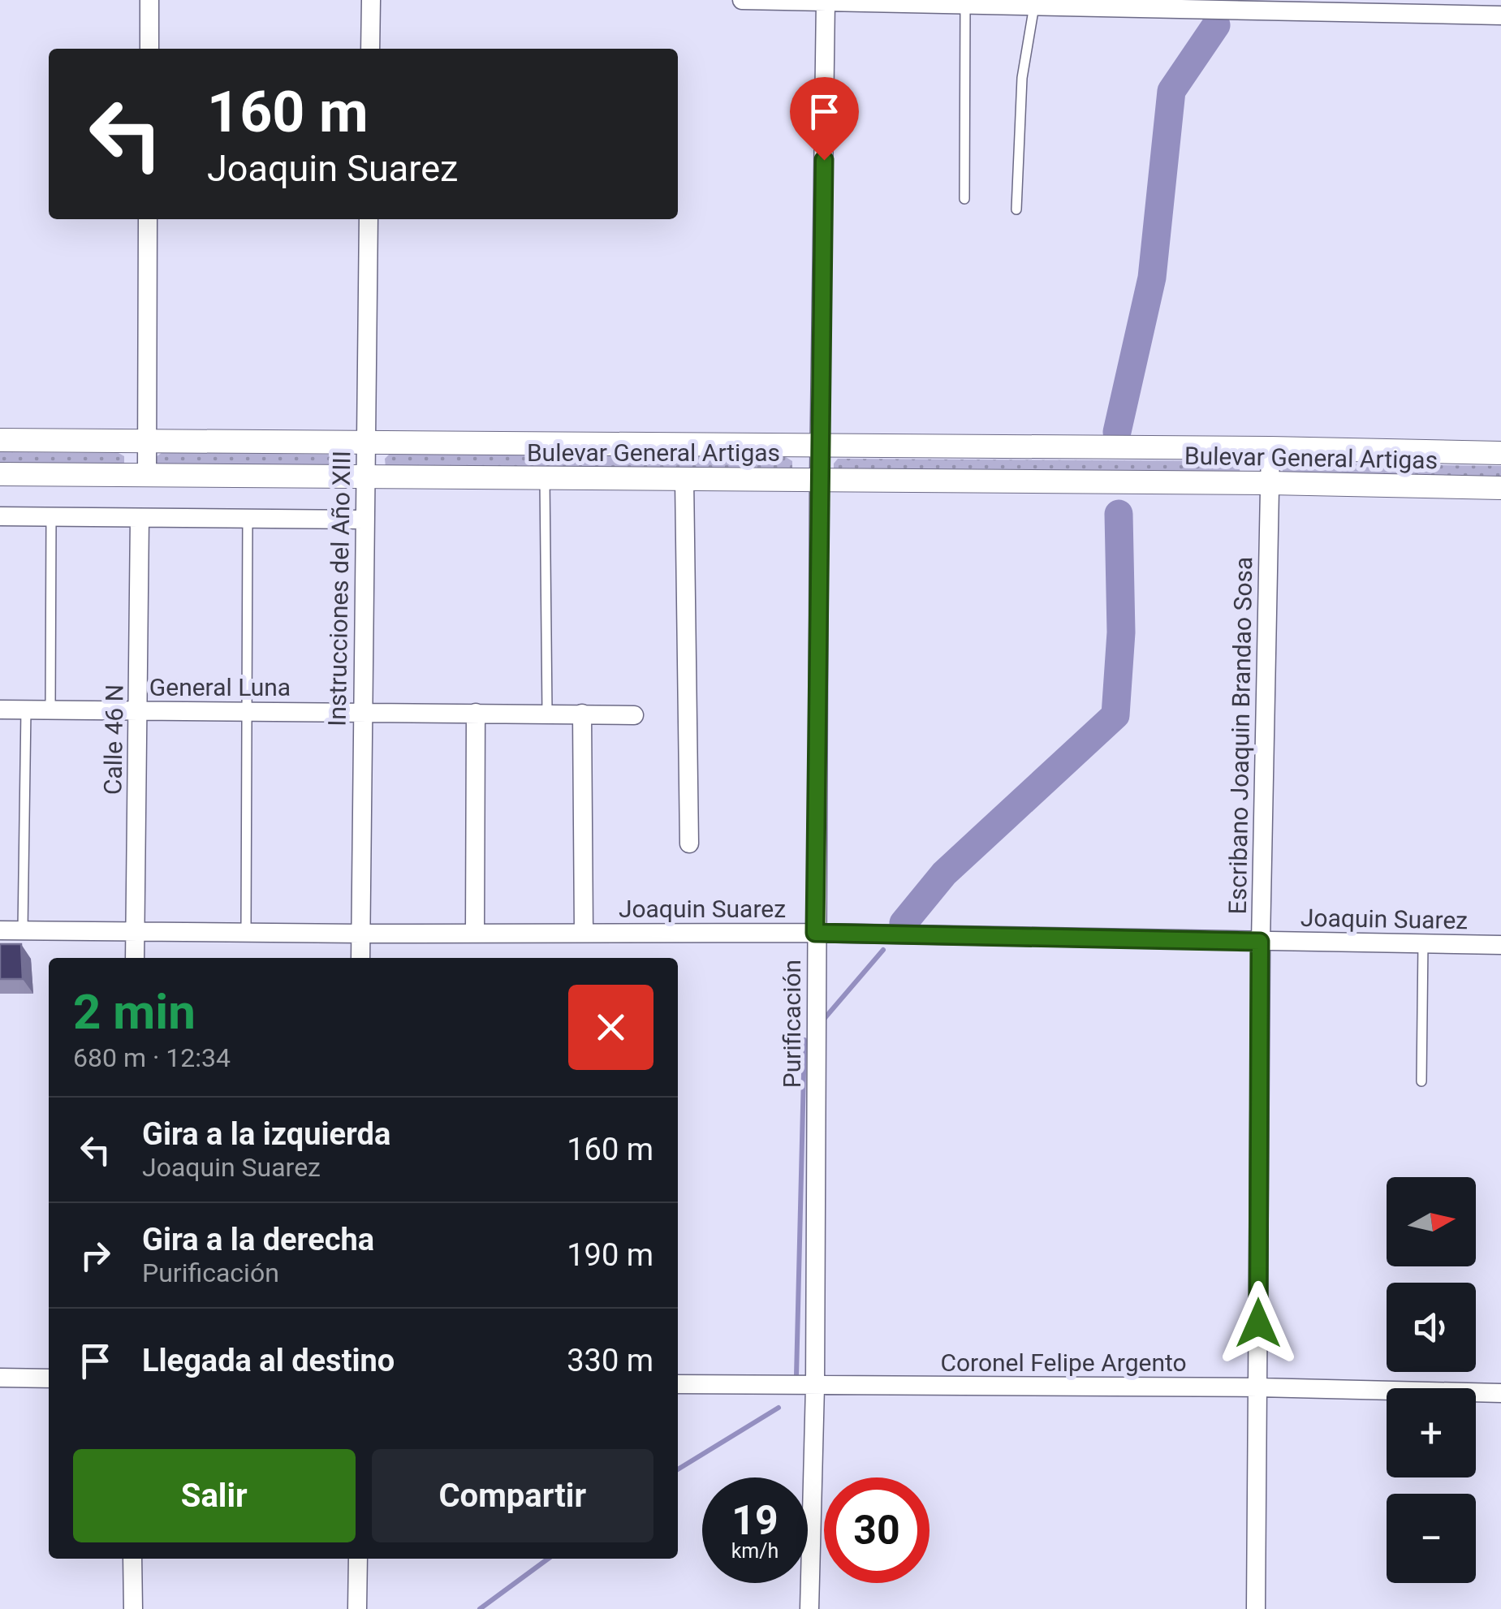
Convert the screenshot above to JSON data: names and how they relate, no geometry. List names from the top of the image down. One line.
{"streets":{"street":["Bulevar General Artigas","Instrucciones del Año XIII","General Luna","Escribano Joaquin Brandao Sosa","Calle 46 N","Joaquin Suarez","Purificación","Coronel Felipe Argento"]},"crossings":[["Bulevar General Artigas","Instrucciones del Año XIII"],["Bulevar General Artigas","Escribano Joaquin Brandao Sosa"],["Bulevar General Artigas","Purificación"],["Instrucciones del Año XIII","General Luna"],["Instrucciones del Año XIII","Joaquin Suarez"],["General Luna","Calle 46 N"],["Escribano Joaquin Brandao Sosa","Joaquin Suarez"],["Escribano Joaquin Brandao Sosa","Coronel Felipe Argento"],["Calle 46 N","Joaquin Suarez"],["Joaquin Suarez","Purificación"],["Purificación","Coronel Felipe Argento"]],"north":"right","page":{"turn":["160 m","Joaquin Suarez"],"heading":["2 min","680 m · 12:34"],"list":[{"name":"Gira a la izquierda","note":"Joaquin Suarez","value":"160 m"},{"name":"Gira a la derecha","note":"Purificación","value":"190 m"},{"name":"Llegada al destino","value":"330 m"}],"map_buttons":["+","−"],"buttons":["Salir","Compartir"],"speed":"19 km/h","limit":"30"}}
